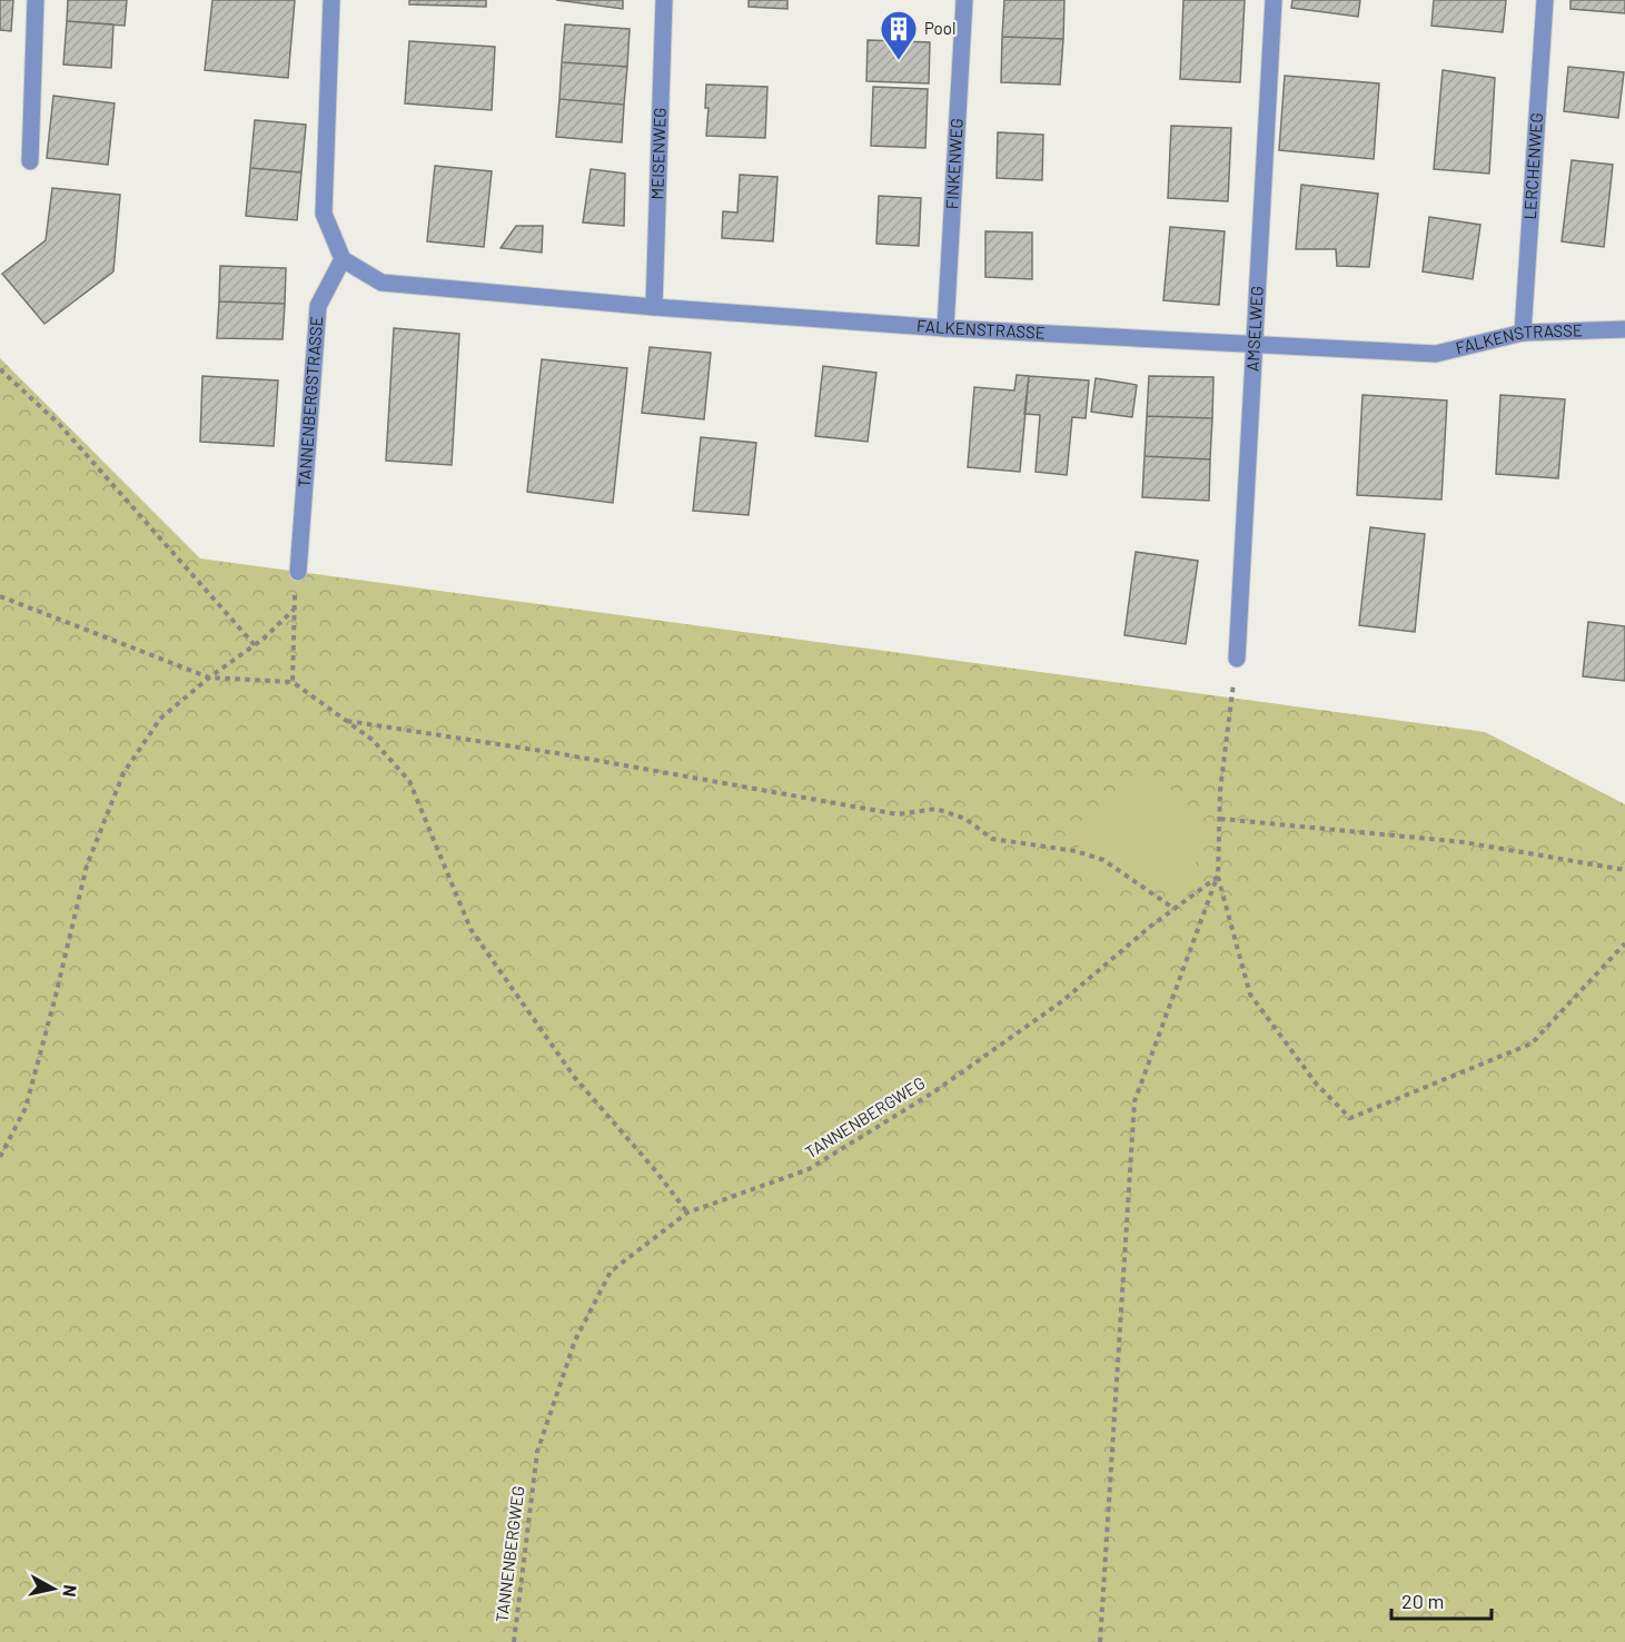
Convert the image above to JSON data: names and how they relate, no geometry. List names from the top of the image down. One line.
{"streets":{"street":["MEISENWEG","FINKENWEG","LERCHENWEG","FALKENSTRASSE","AMSELWEG","TANNENBERGSTRASSE"],"path":["TANNENBERGWEG"]},"crossings":[["MEISENWEG","FALKENSTRASSE"],["FINKENWEG","FALKENSTRASSE"],["LERCHENWEG","FALKENSTRASSE"],["FALKENSTRASSE","AMSELWEG"],["FALKENSTRASSE","TANNENBERGSTRASSE"]],"places":{"building":["Pool"]},"scale_bar":"20 m","north":"right"}
